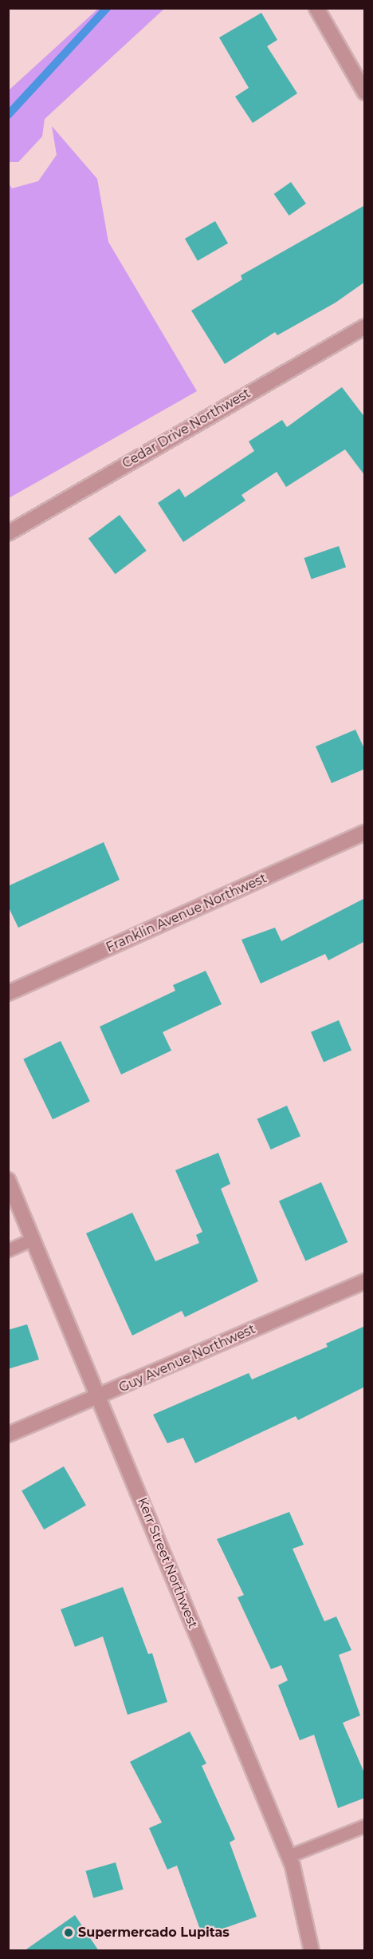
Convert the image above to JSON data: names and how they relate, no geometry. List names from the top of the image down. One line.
{"streets":{"street":["Cedar Drive Northwest","Franklin Avenue Northwest","Guy Avenue Northwest","Kerr Street Northwest"]},"crossings":[["Guy Avenue Northwest","Kerr Street Northwest"]],"places":["Supermercado Lupitas"]}
